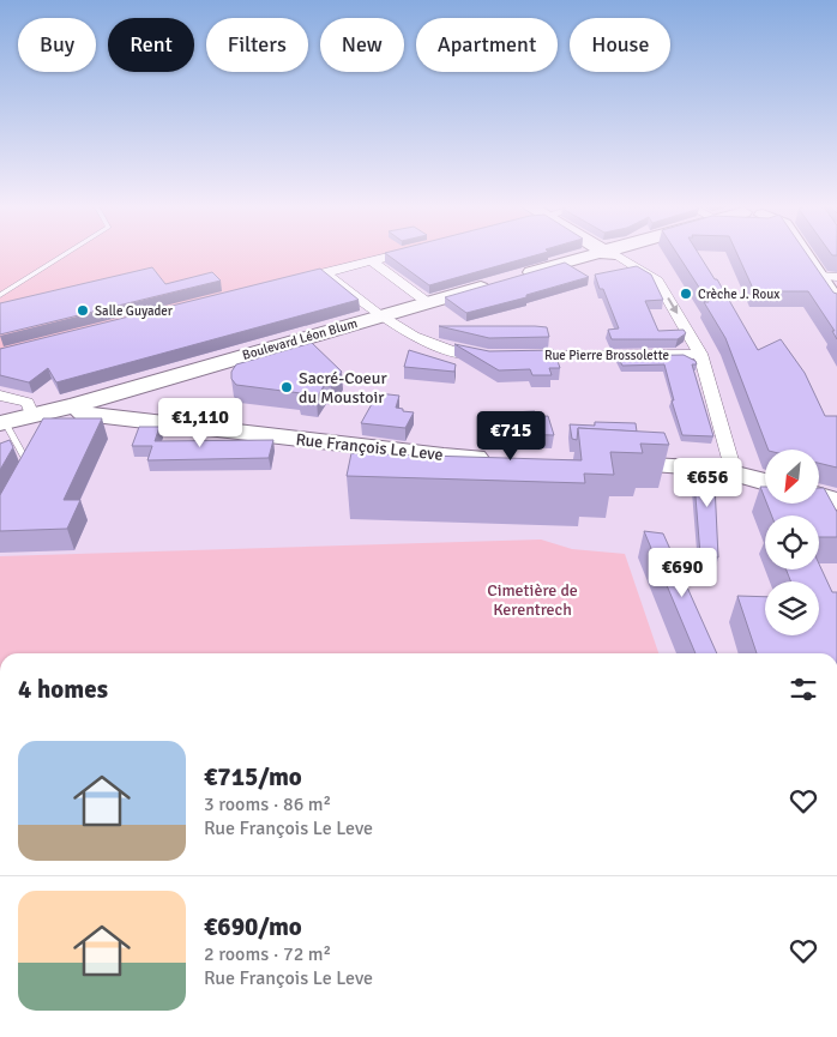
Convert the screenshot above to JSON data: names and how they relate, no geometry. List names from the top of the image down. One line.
{"streets":{"street":["Boulevard Léon Blum","Rue Pierre Brossolette","Rue François Le Leve"]},"crossings":[["Boulevard Léon Blum","Rue François Le Leve"]],"parks":["Cimetière de Kerentrech"],"places":["Crèche J. Roux","Salle Guyader","Sacré-Coeur du Moustoir"],"north":"bottom left","page":{"chip":["Buy","Rent","Filters","New","Apartment","House"],"price":["€1,110","€715","€656","€690"],"heading":"4 homes","list":[{"name":"€715/mo","note":"3 rooms · 86 m² · Rue François Le Leve"},{"name":"€690/mo","note":"2 rooms · 72 m² · Rue François Le Leve"}]}}
